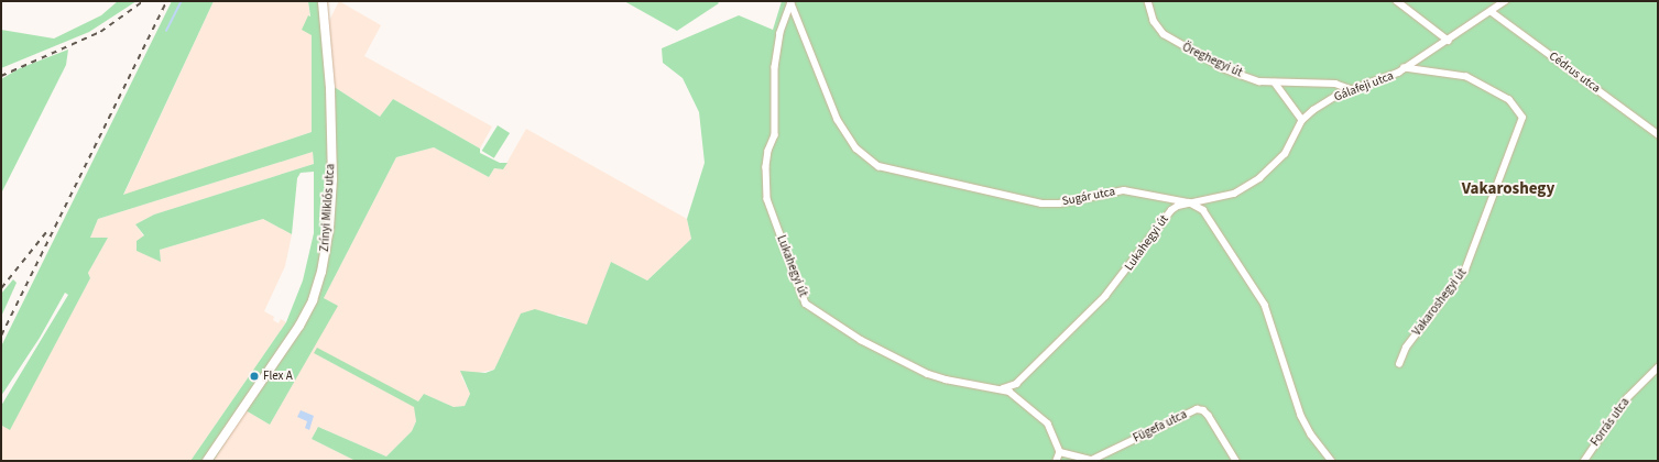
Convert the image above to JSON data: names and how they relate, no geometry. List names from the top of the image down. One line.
{"streets":{"main road":["Zrínyi Miklós utca"],"street":["Öreghegyi út","Cédrus utca","Gálafeji utca","Sugár utca","Lukahegyi út","Vakaroshegyi út","Forrás utca","Fügefa utca"]},"crossings":[["Öreghegyi út","Gálafeji utca"],["Cédrus utca","Gálafeji utca"],["Gálafeji utca","Sugár utca"],["Gálafeji utca","Lukahegyi út"],["Gálafeji utca","Vakaroshegyi út"],["Sugár utca","Lukahegyi út"],["Lukahegyi út","Fügefa utca"]],"districts":["Vakaroshegy"],"places":["Flex A"]}
